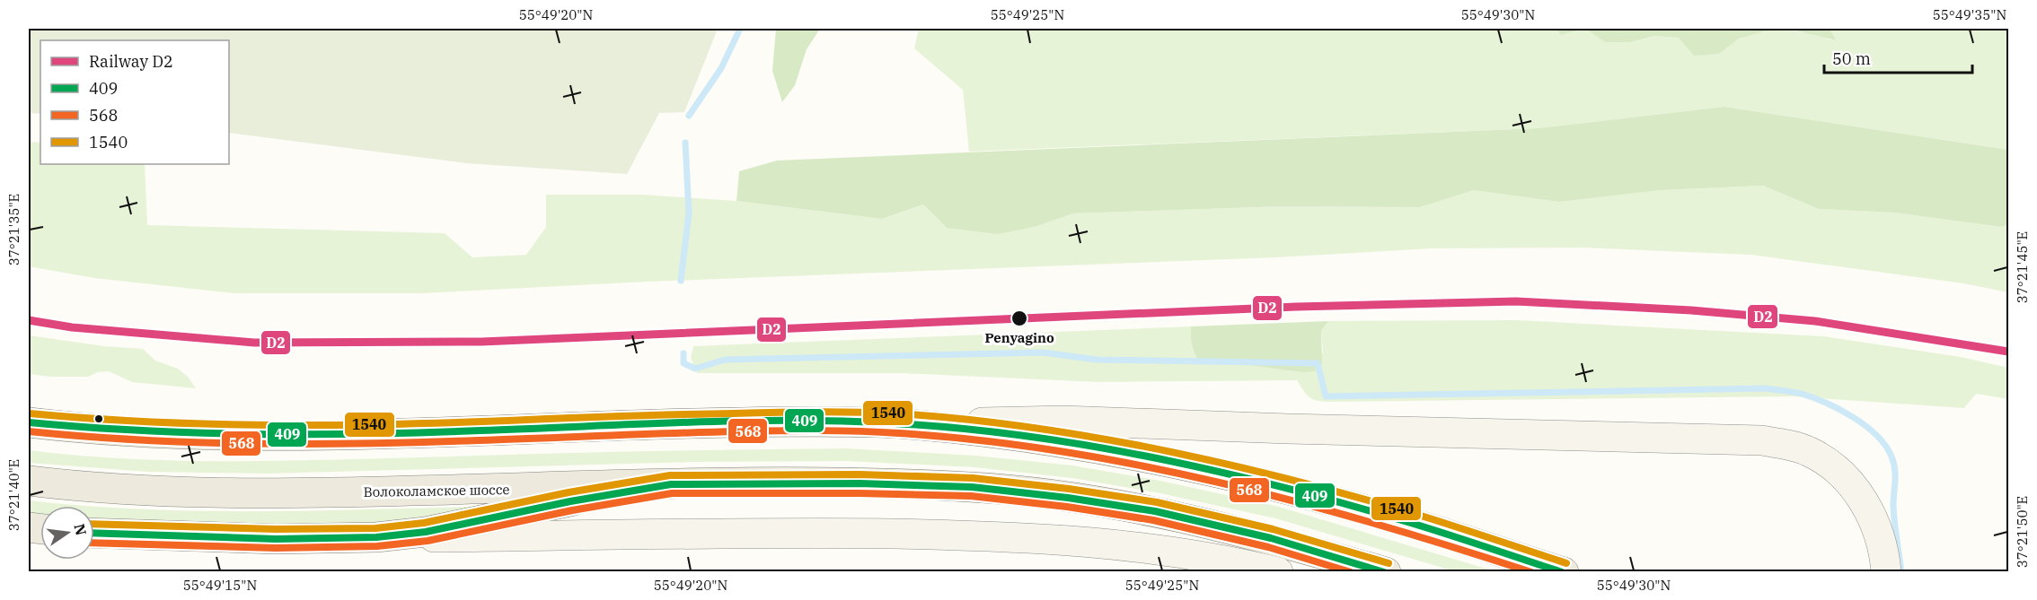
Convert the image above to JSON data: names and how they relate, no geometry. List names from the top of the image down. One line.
{"streets":{"main road":["Волоколамское шоссе"]},"places":["Penyagino"],"lines":["rail line D2","transit line 1540","transit line 409","transit line 568"],"legend":["Railway D2","409","568","1540"],"scale_bar":"50 m","north":"right","coordinates":["55°49'20\"N","55°49'25\"N","55°49'30\"N","55°49'35\"N","37°21'35\"E","37°21'45\"E","37°21'40\"E","37°21'50\"E","55°49'15\"N"]}
